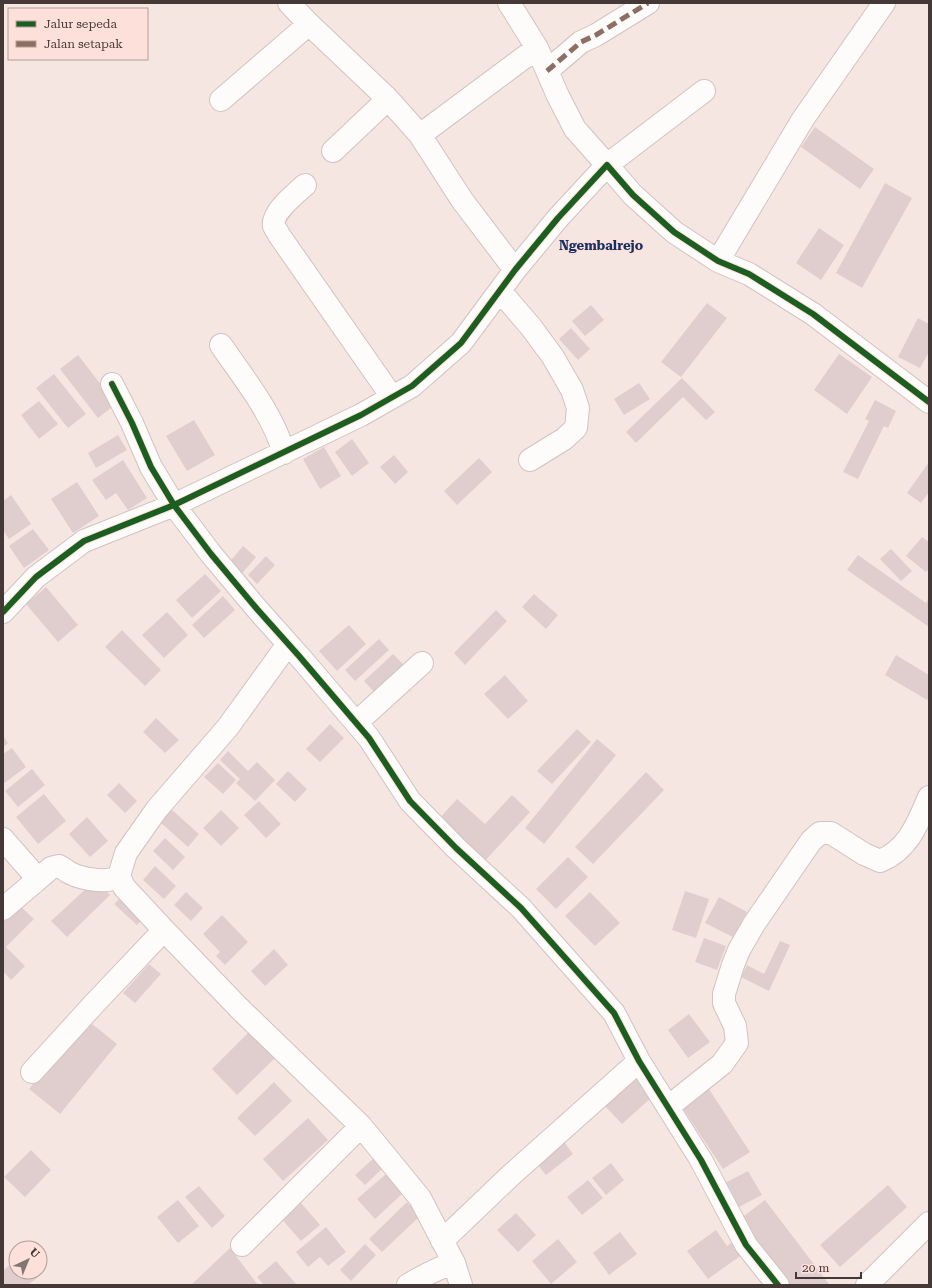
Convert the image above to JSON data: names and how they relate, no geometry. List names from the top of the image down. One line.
{"districts":["Ngembalrejo"],"legend":["Jalur sepeda","Jalan setapak"],"scale_bar":"20 m","north":"top right"}
